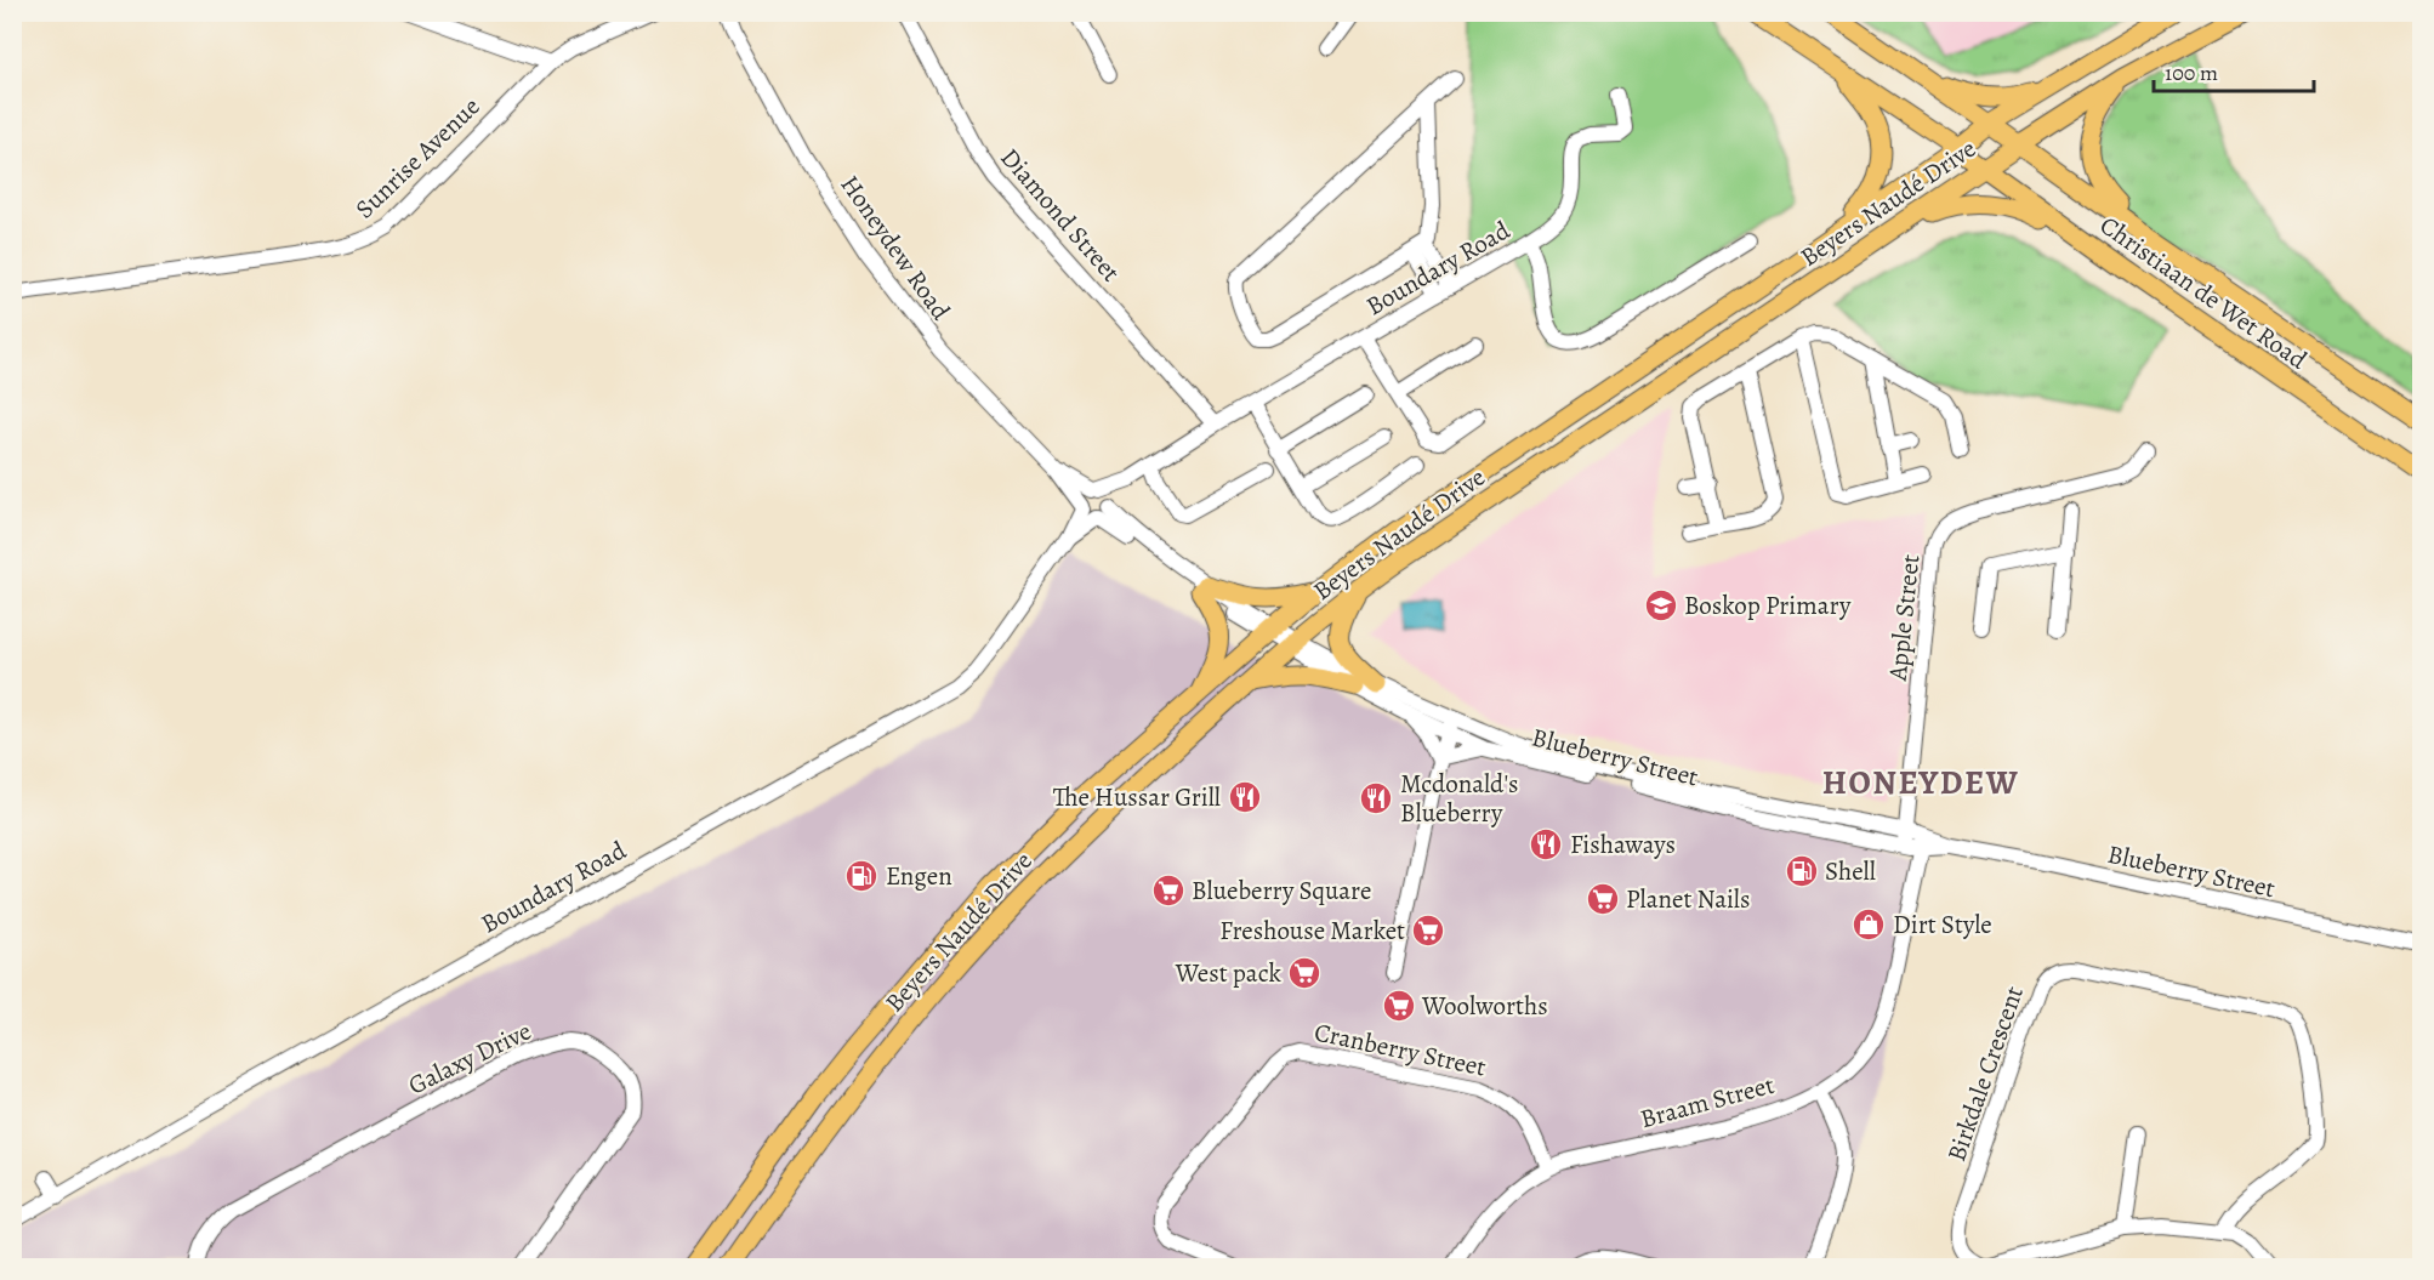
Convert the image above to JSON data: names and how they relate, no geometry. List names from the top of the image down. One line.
{"streets":{"main road":["Beyers Naudé Drive","Christiaan de Wet Road"],"street":["Sunrise Avenue","Diamond Street","Honeydew Road","Boundary Road","Apple Street","Blueberry Street","Cranberry Street","Galaxy Drive","Birkdale Crescent","Braam Street"]},"crossings":[["Beyers Naudé Drive","Honeydew Road"],["Beyers Naudé Drive","Christiaan de Wet Road"],["Beyers Naudé Drive","Blueberry Street"],["Diamond Street","Boundary Road"],["Honeydew Road","Boundary Road"],["Honeydew Road","Blueberry Street"],["Apple Street","Blueberry Street"],["Blueberry Street","Braam Street"],["Cranberry Street","Braam Street"]],"districts":["HONEYDEW"],"places":{"school or university":["Boskop Primary"],"restaurant":["The Hussar Grill","Mcdonald's Blueberry","Fishaways"],"fuel station":["Shell","Engen"],"supermarket":["Blueberry Square","Planet Nails","Freshouse Market","West pack","Woolworths"],"shop":["Dirt Style"]},"scale_bar":"100 m"}
